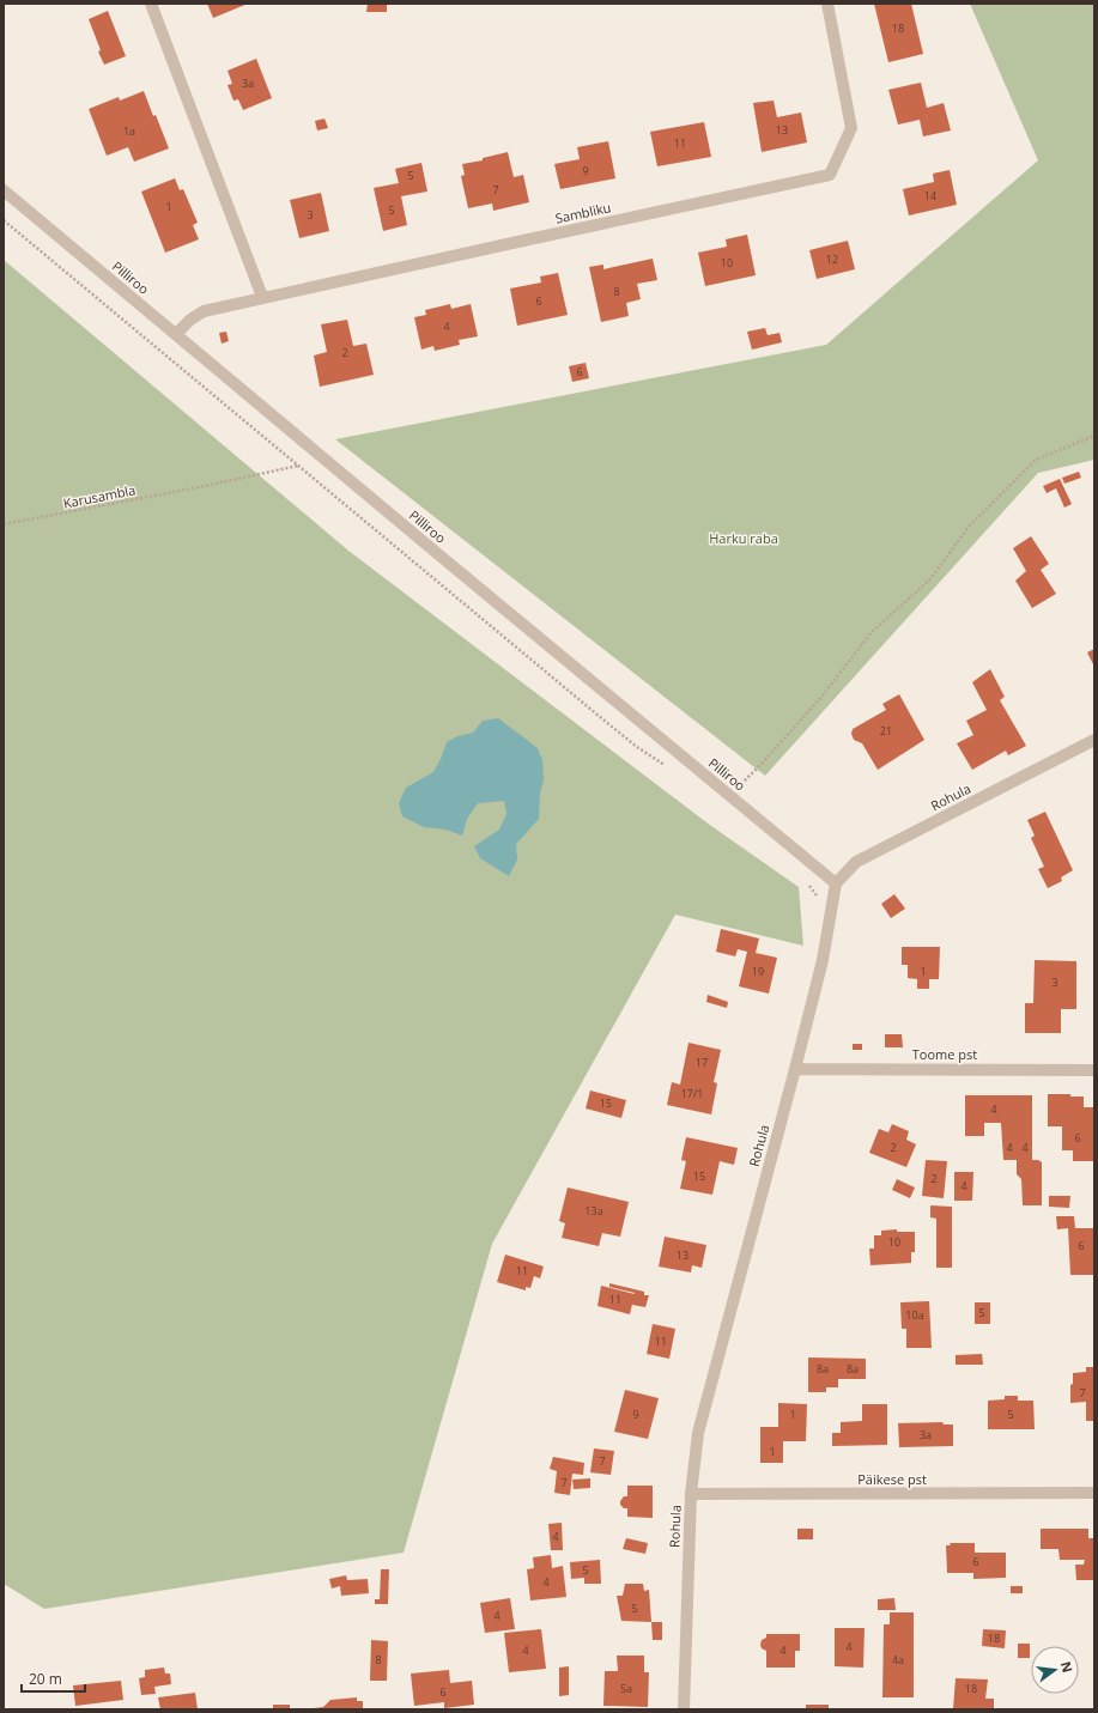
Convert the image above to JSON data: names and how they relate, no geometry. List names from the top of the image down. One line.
{"streets":{"street":["Sambliku","Pilliroo","Rohula","Toome pst","Päikese pst"],"path":["Karusambla"]},"crossings":[["Sambliku","Pilliroo"],["Pilliroo","Rohula"],["Rohula","Toome pst"],["Rohula","Päikese pst"]],"parks":["Harku raba"],"house_numbers":["18","3a","13","1a","11","9","5","7","14","1","5","3","12","10","8","6","4","2","6","21","19","1","3","17","17/1","15","4","6","2","4","4","15","2","4","13a","10","6","13","11","11","5","10a","11","8a","8a","7","9","1","5","3a","1","7","7","4","6","5","4","5","4","18","4","4","4","8","4a","5a","18","6"],"scale_bar":"20 m","north":"right"}
